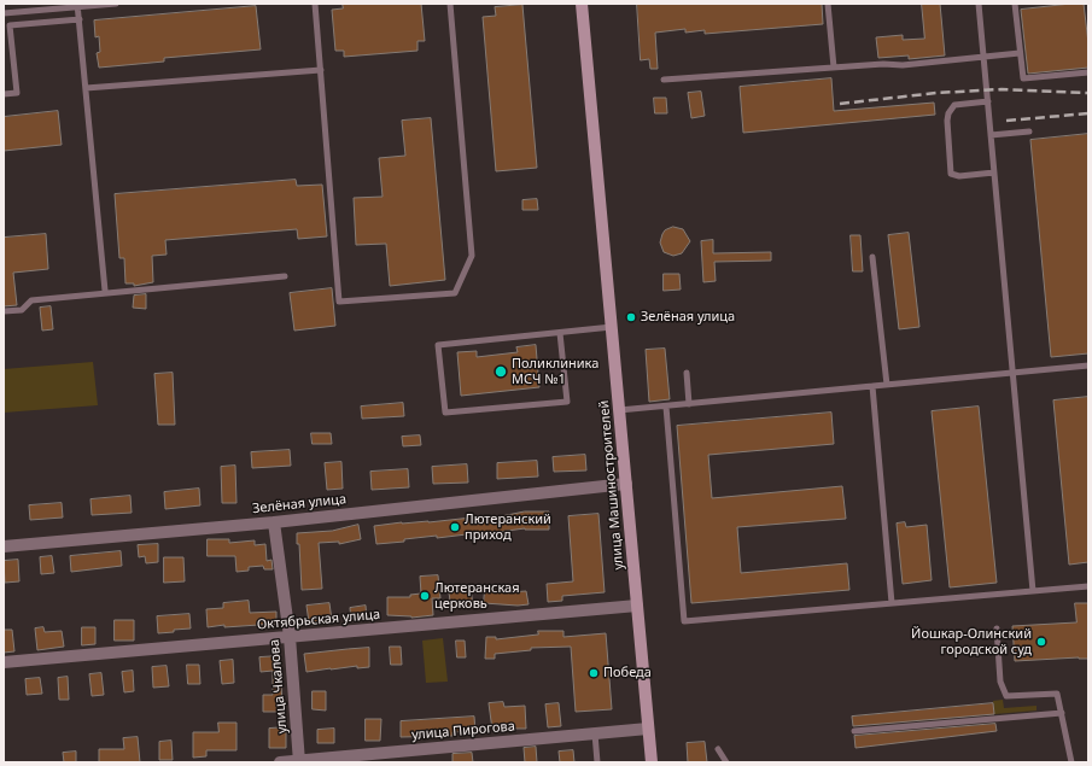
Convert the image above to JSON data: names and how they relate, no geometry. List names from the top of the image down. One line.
{"streets":{"main road":["улица Машиностроителей"],"street":["Зелёная улица","Октябрьская улица","улица Чкалова","улица Пирогова"]},"crossings":[["улица Машиностроителей","Зелёная улица"],["улица Машиностроителей","Октябрьская улица"],["улица Машиностроителей","улица Пирогова"],["Зелёная улица","улица Чкалова"],["Октябрьская улица","улица Чкалова"],["улица Чкалова","улица Пирогова"]],"places":["Зелёная улица","Поликлиника МСЧ №1","Лютеранский приход","Лютеранская церковь","Йошкар-Олинский городской суд","Победа"]}
